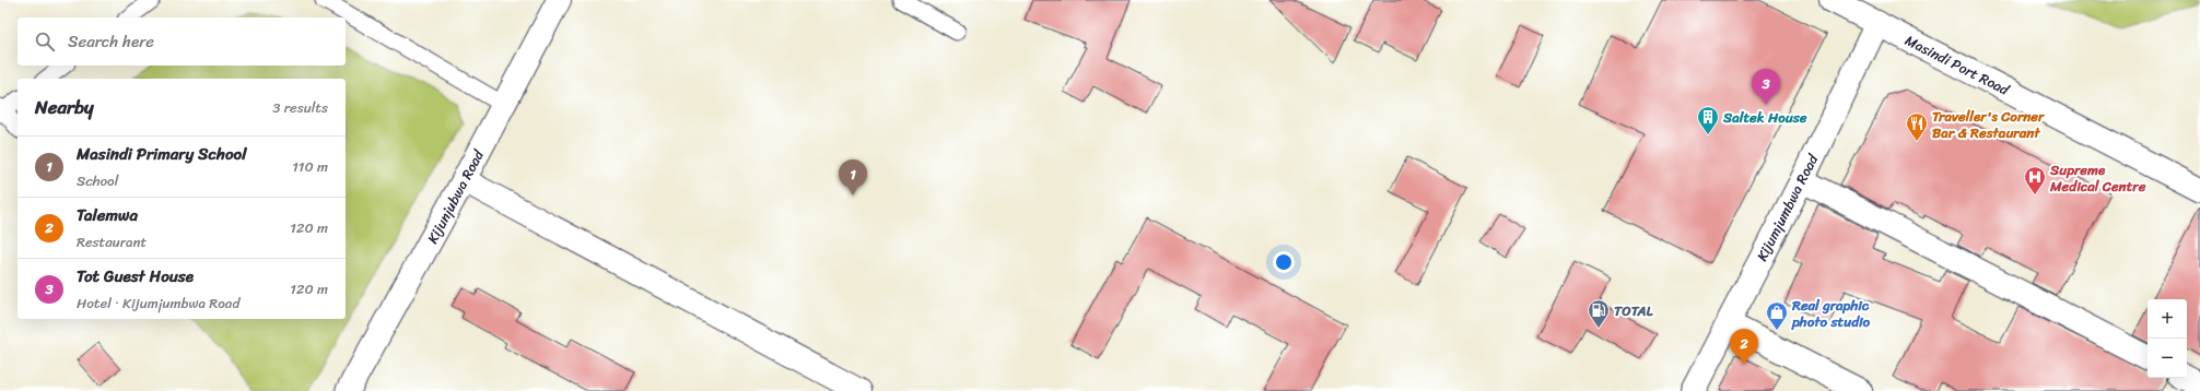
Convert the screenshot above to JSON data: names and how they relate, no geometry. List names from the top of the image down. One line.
{"streets":{"street":["Masindi Port Road","Kijunjubwa Road","Kijumjumbwa Road"]},"crossings":[["Masindi Port Road","Kijumjumbwa Road"]],"places":{"building":["Saltek House"],"restaurant":["Traveller's Corner Bar & Restaurant"],"hospital":["Supreme Medical Centre"],"fuel station":["TOTAL"],"shop":["Real graphic photo studio"]},"page":{"search":"Search here","pins":["3","1","2"],"heading":["Nearby","3 results"],"list":[{"mark":"1","name":"Masindi Primary School","note":"School","value":"110 m"},{"mark":"2","name":"Talemwa","note":"Restaurant","value":"120 m"},{"mark":"3","name":"Tot Guest House","note":"Hotel · Kijumjumbwa Road","value":"120 m"}],"map_buttons":["+","−"]}}
